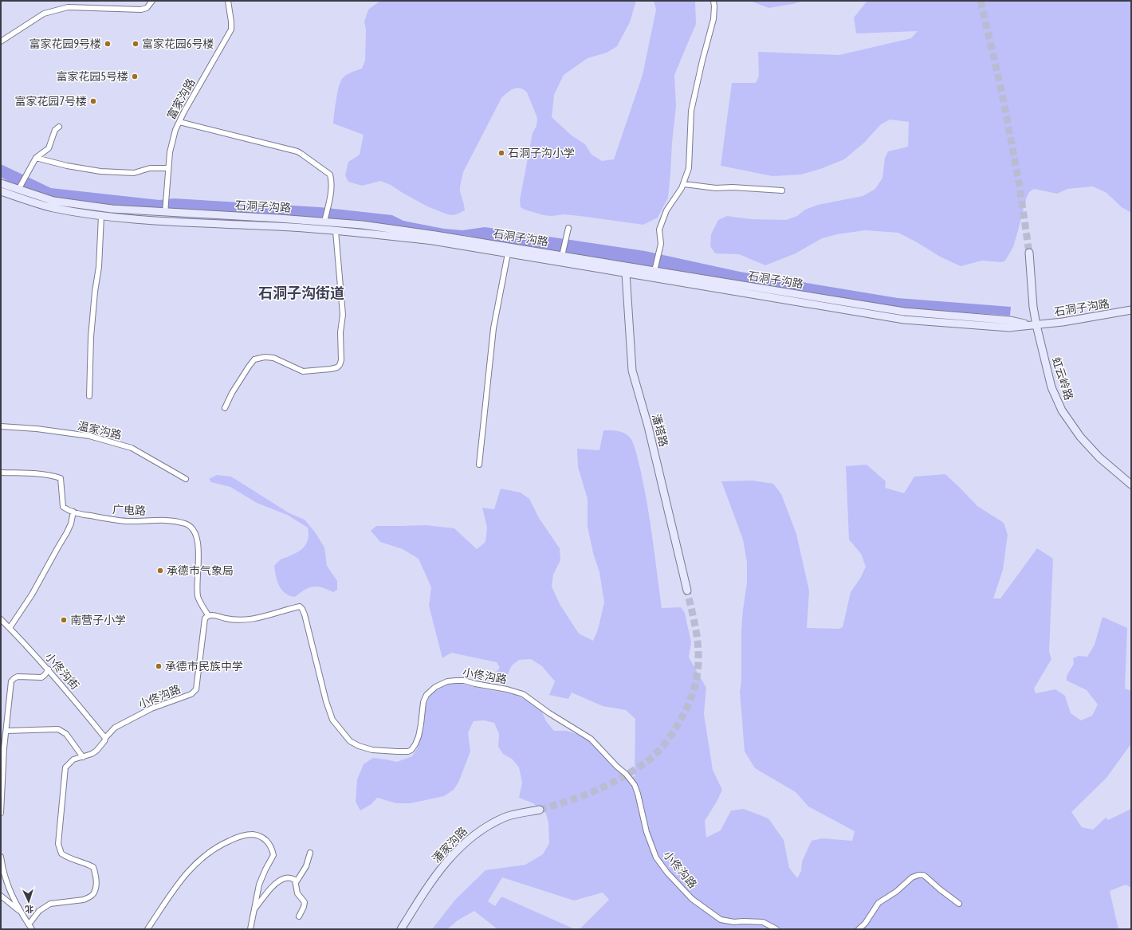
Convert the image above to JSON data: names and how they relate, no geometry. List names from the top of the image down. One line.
{"streets":{"main road":["石洞子沟路","虹云岭路","潘塔路","潘家沟路"],"street":["富家沟路","温家沟路","广电路","小佟沟街","小佟沟路"]},"crossings":[["富家沟路","石洞子沟路"],["石洞子沟路","虹云岭路"],["石洞子沟路","潘塔路"],["广电路","小佟沟路"],["小佟沟街","小佟沟路"]],"districts":["石洞子沟街道"],"places":["富家花园9号楼","富家花园6号楼","富家花园5号楼","富家花园7号楼","石洞子沟小学","承德市气象局","南营子小学","承德市民族中学"],"north":"bottom"}
